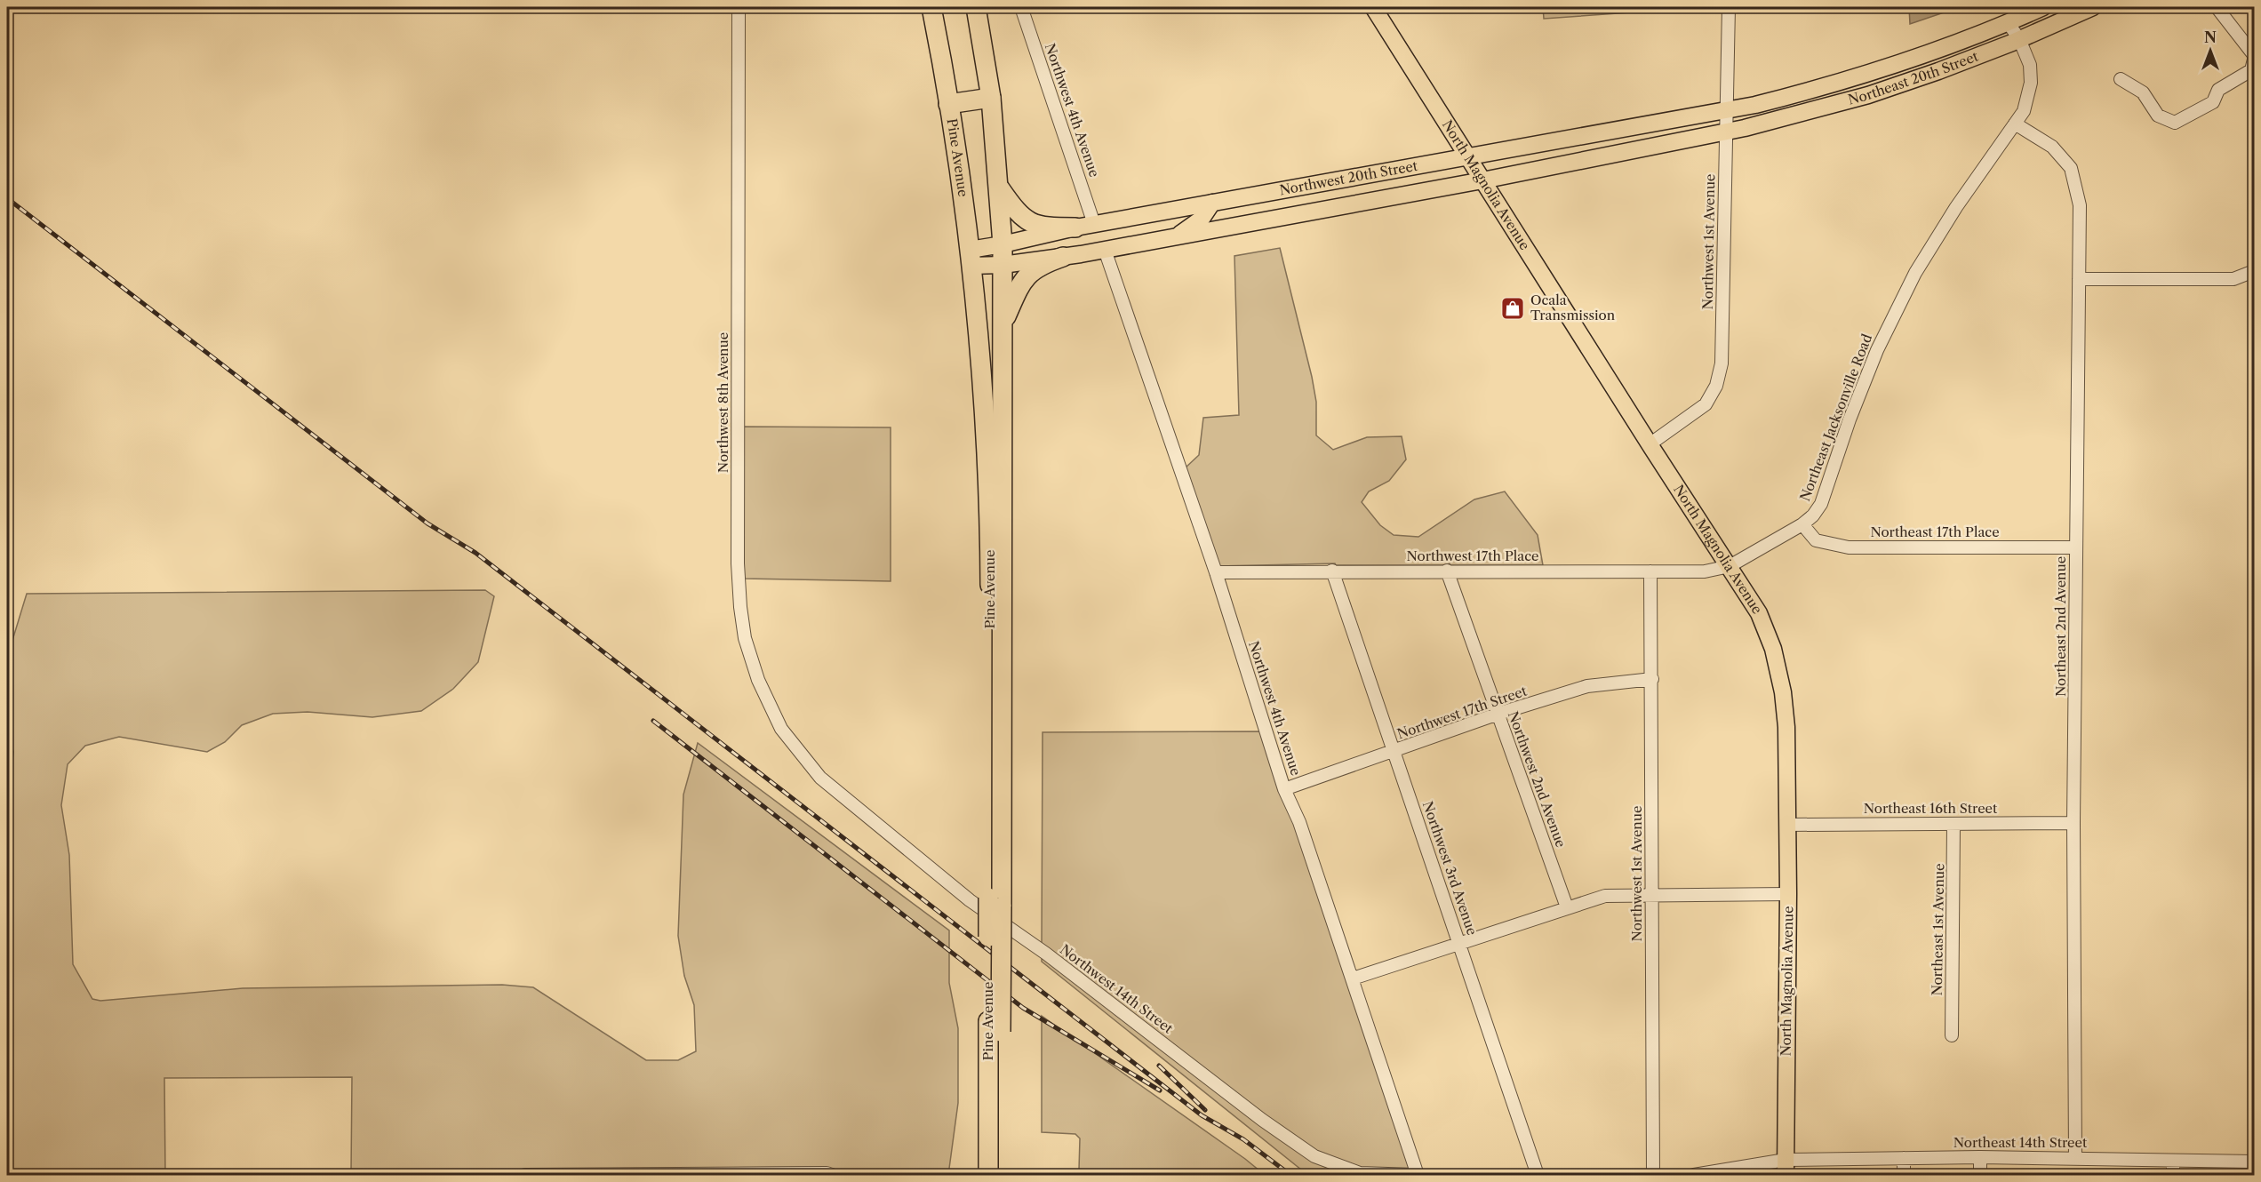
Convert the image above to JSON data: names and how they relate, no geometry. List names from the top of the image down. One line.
{"streets":{"highway":["Pine Avenue"],"main road":["Northeast 20th Street","Northwest 20th Street","North Magnolia Avenue"],"street":["Northwest 4th Avenue","Northwest 1st Avenue","Northwest 8th Avenue","Northeast Jacksonville Road","Northeast 17th Place","Northwest 17th Place","Northeast 2nd Avenue","Northwest 17th Street","Northwest 2nd Avenue","Northeast 16th Street","Northwest 3rd Avenue","Northeast 1st Avenue","Northwest 14th Street","Northeast 14th Street"]},"crossings":[["Northeast 20th Street","Northwest 20th Street"],["Northeast 20th Street","Northwest 1st Avenue"],["Northeast 20th Street","Northeast Jacksonville Road"],["Northwest 4th Avenue","Northwest 20th Street"],["Northwest 4th Avenue","Northwest 17th Place"],["Northwest 4th Avenue","Northwest 17th Street"],["Northwest 4th Avenue","Northwest 14th Street"],["Pine Avenue","Northwest 20th Street"],["Northwest 20th Street","North Magnolia Avenue"],["Northwest 20th Street","Northwest 1st Avenue"],["North Magnolia Avenue","Northwest 1st Avenue"],["North Magnolia Avenue","Northeast Jacksonville Road"],["North Magnolia Avenue","Northwest 17th Place"],["North Magnolia Avenue","Northeast 16th Street"],["North Magnolia Avenue","Northeast 14th Street"],["Northwest 1st Avenue","Northwest 17th Place"],["Northwest 1st Avenue","Northwest 17th Street"],["Northwest 8th Avenue","Northwest 14th Street"],["Northeast Jacksonville Road","Northeast 17th Place"],["Northeast Jacksonville Road","Northwest 17th Place"],["Northeast Jacksonville Road","Northeast 2nd Avenue"],["Northeast 17th Place","Northeast 2nd Avenue"],["Northwest 17th Place","Northwest 2nd Avenue"],["Northwest 17th Place","Northwest 3rd Avenue"],["Northeast 2nd Avenue","Northeast 16th Street"],["Northeast 2nd Avenue","Northeast 14th Street"],["Northwest 17th Street","Northwest 2nd Avenue"],["Northwest 17th Street","Northwest 3rd Avenue"],["Northeast 16th Street","Northeast 1st Avenue"]],"places":{"shop":["Ocala Transmission"]},"north":"top"}
